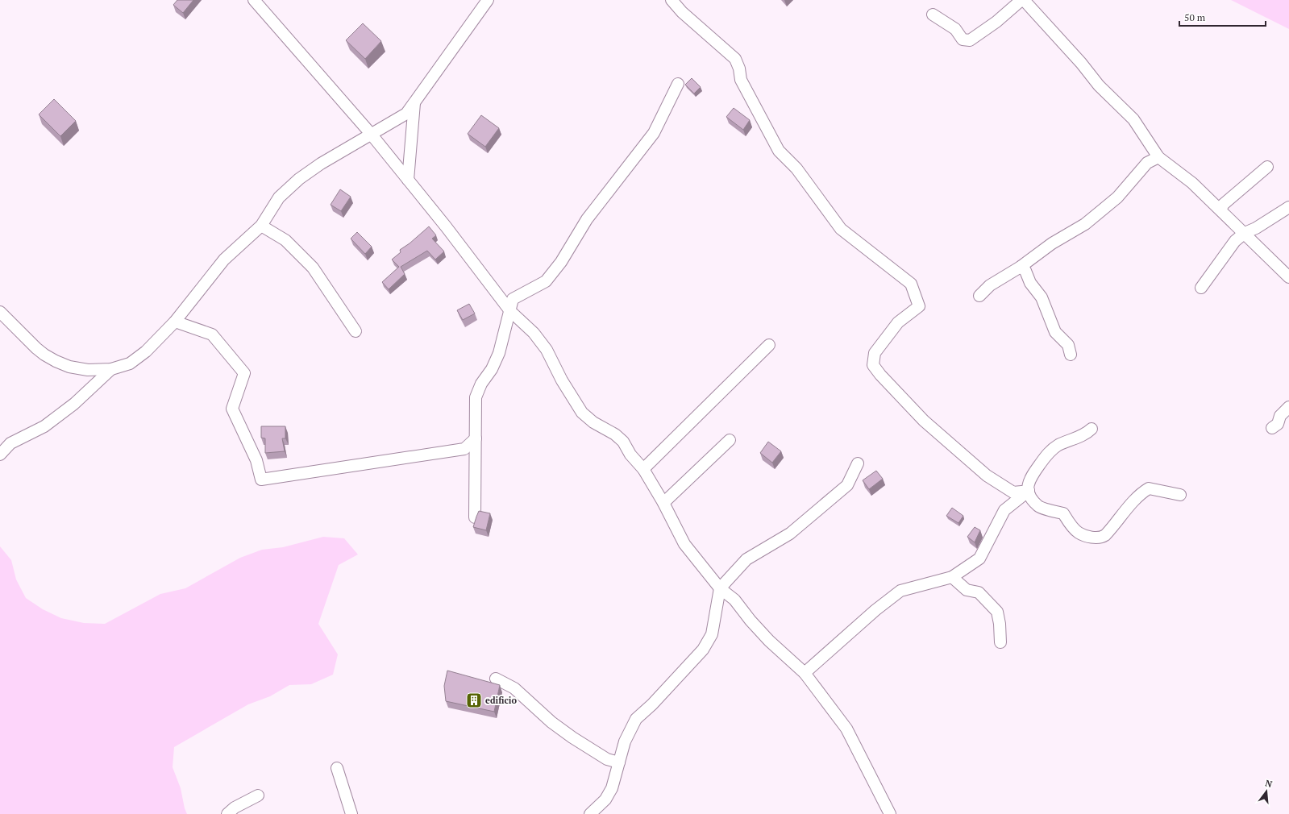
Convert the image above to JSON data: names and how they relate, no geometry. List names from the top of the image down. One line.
{"places":{"building":["edificio"]},"scale_bar":"50 m","north":"top"}
